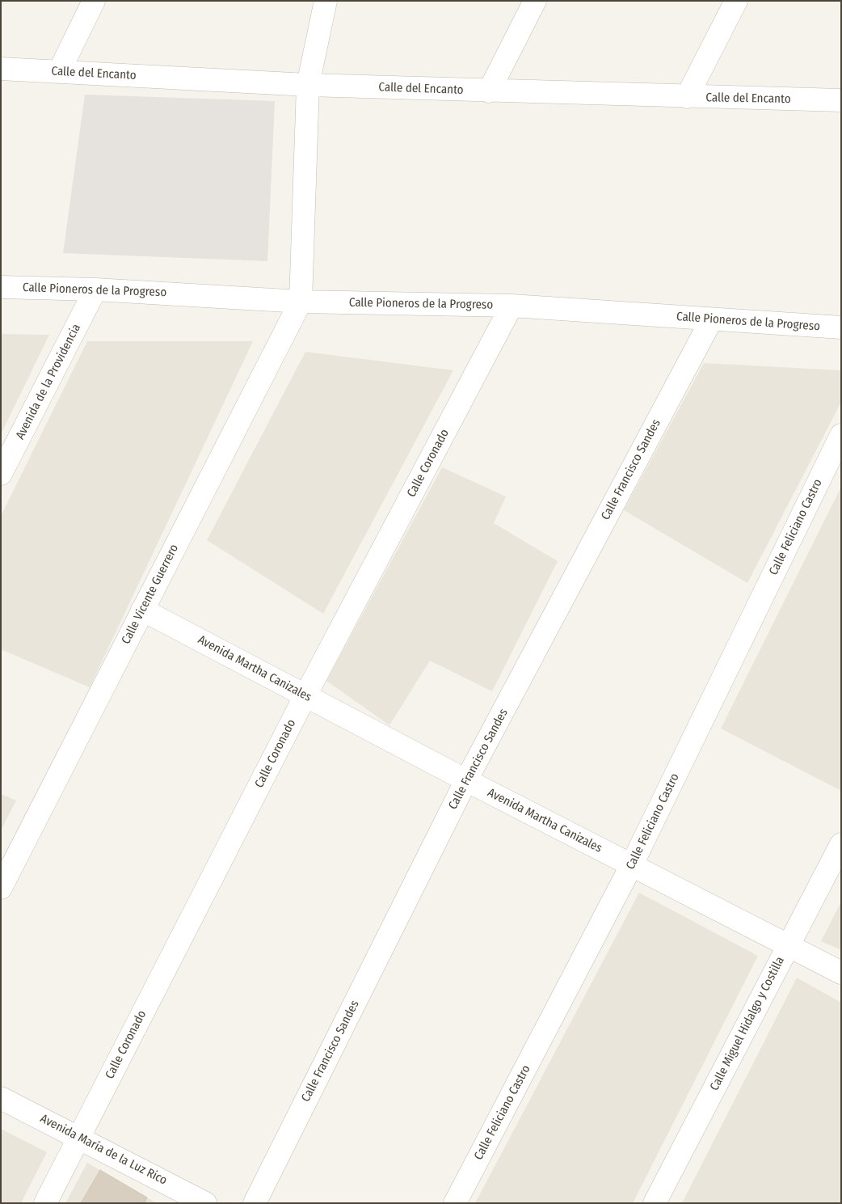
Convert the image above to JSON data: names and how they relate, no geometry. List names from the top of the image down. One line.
{"streets":{"street":["Calle del Encanto","Calle Pioneros de la Progreso","Avenida de la Providencia","Calle Coronado","Calle Francisco Sandes","Calle Feliciano Castro","Calle Vicente Guerrero","Avenida Martha Canizales","Calle Miguel Hidalgo y Costilla","Avenida María de la Luz Rico"]},"crossings":[["Calle Pioneros de la Progreso","Avenida de la Providencia"],["Calle Pioneros de la Progreso","Calle Coronado"],["Calle Pioneros de la Progreso","Calle Francisco Sandes"],["Calle Pioneros de la Progreso","Calle Vicente Guerrero"],["Calle Coronado","Avenida Martha Canizales"],["Calle Coronado","Avenida María de la Luz Rico"],["Calle Francisco Sandes","Avenida Martha Canizales"],["Calle Feliciano Castro","Avenida Martha Canizales"],["Calle Vicente Guerrero","Avenida Martha Canizales"],["Avenida Martha Canizales","Calle Miguel Hidalgo y Costilla"]]}
